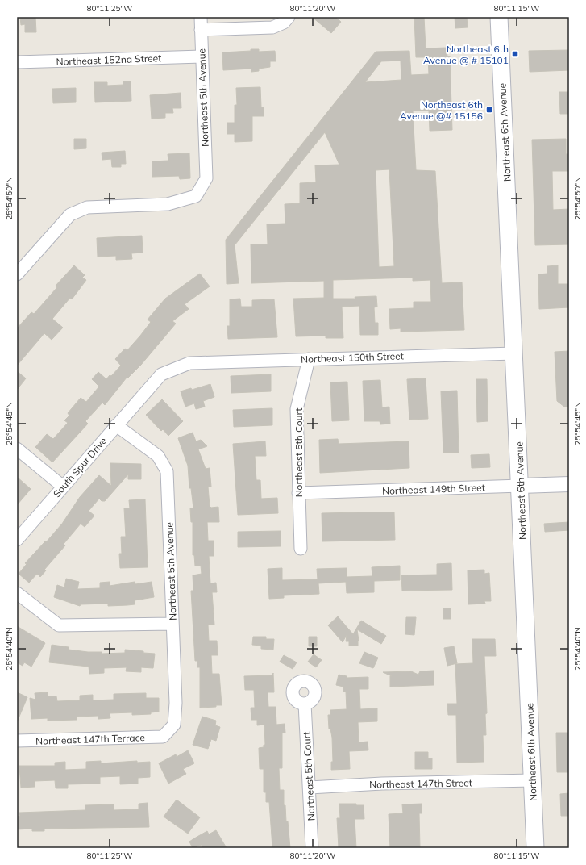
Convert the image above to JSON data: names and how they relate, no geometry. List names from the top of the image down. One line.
{"streets":{"main road":["Northeast 6th Avenue"],"street":["Northeast 152nd Street","Northeast 5th Avenue","Northeast 150th Street","Northeast 5th Court","South Spur Drive","Northeast 149th Street","Northeast 147th Terrace","Northeast 147th Street"]},"crossings":[["Northeast 152nd Street","Northeast 5th Avenue"],["Northeast 5th Avenue","South Spur Drive"],["Northeast 5th Avenue","Northeast 147th Terrace"],["Northeast 6th Avenue","Northeast 150th Street"],["Northeast 6th Avenue","Northeast 149th Street"],["Northeast 6th Avenue","Northeast 147th Street"],["Northeast 150th Street","Northeast 5th Court"],["Northeast 150th Street","South Spur Drive"],["Northeast 5th Court","Northeast 149th Street"],["Northeast 5th Court","Northeast 147th Street"]],"places":{"transit":["Northeast 6th Avenue @ # 15101","Northeast 6th Avenue @# 15156"]},"coordinates":["80°11'25\"W","80°11'20\"W","80°11'15\"W","25°54'50\"N","25°54'45\"N","25°54'40\"N"]}
